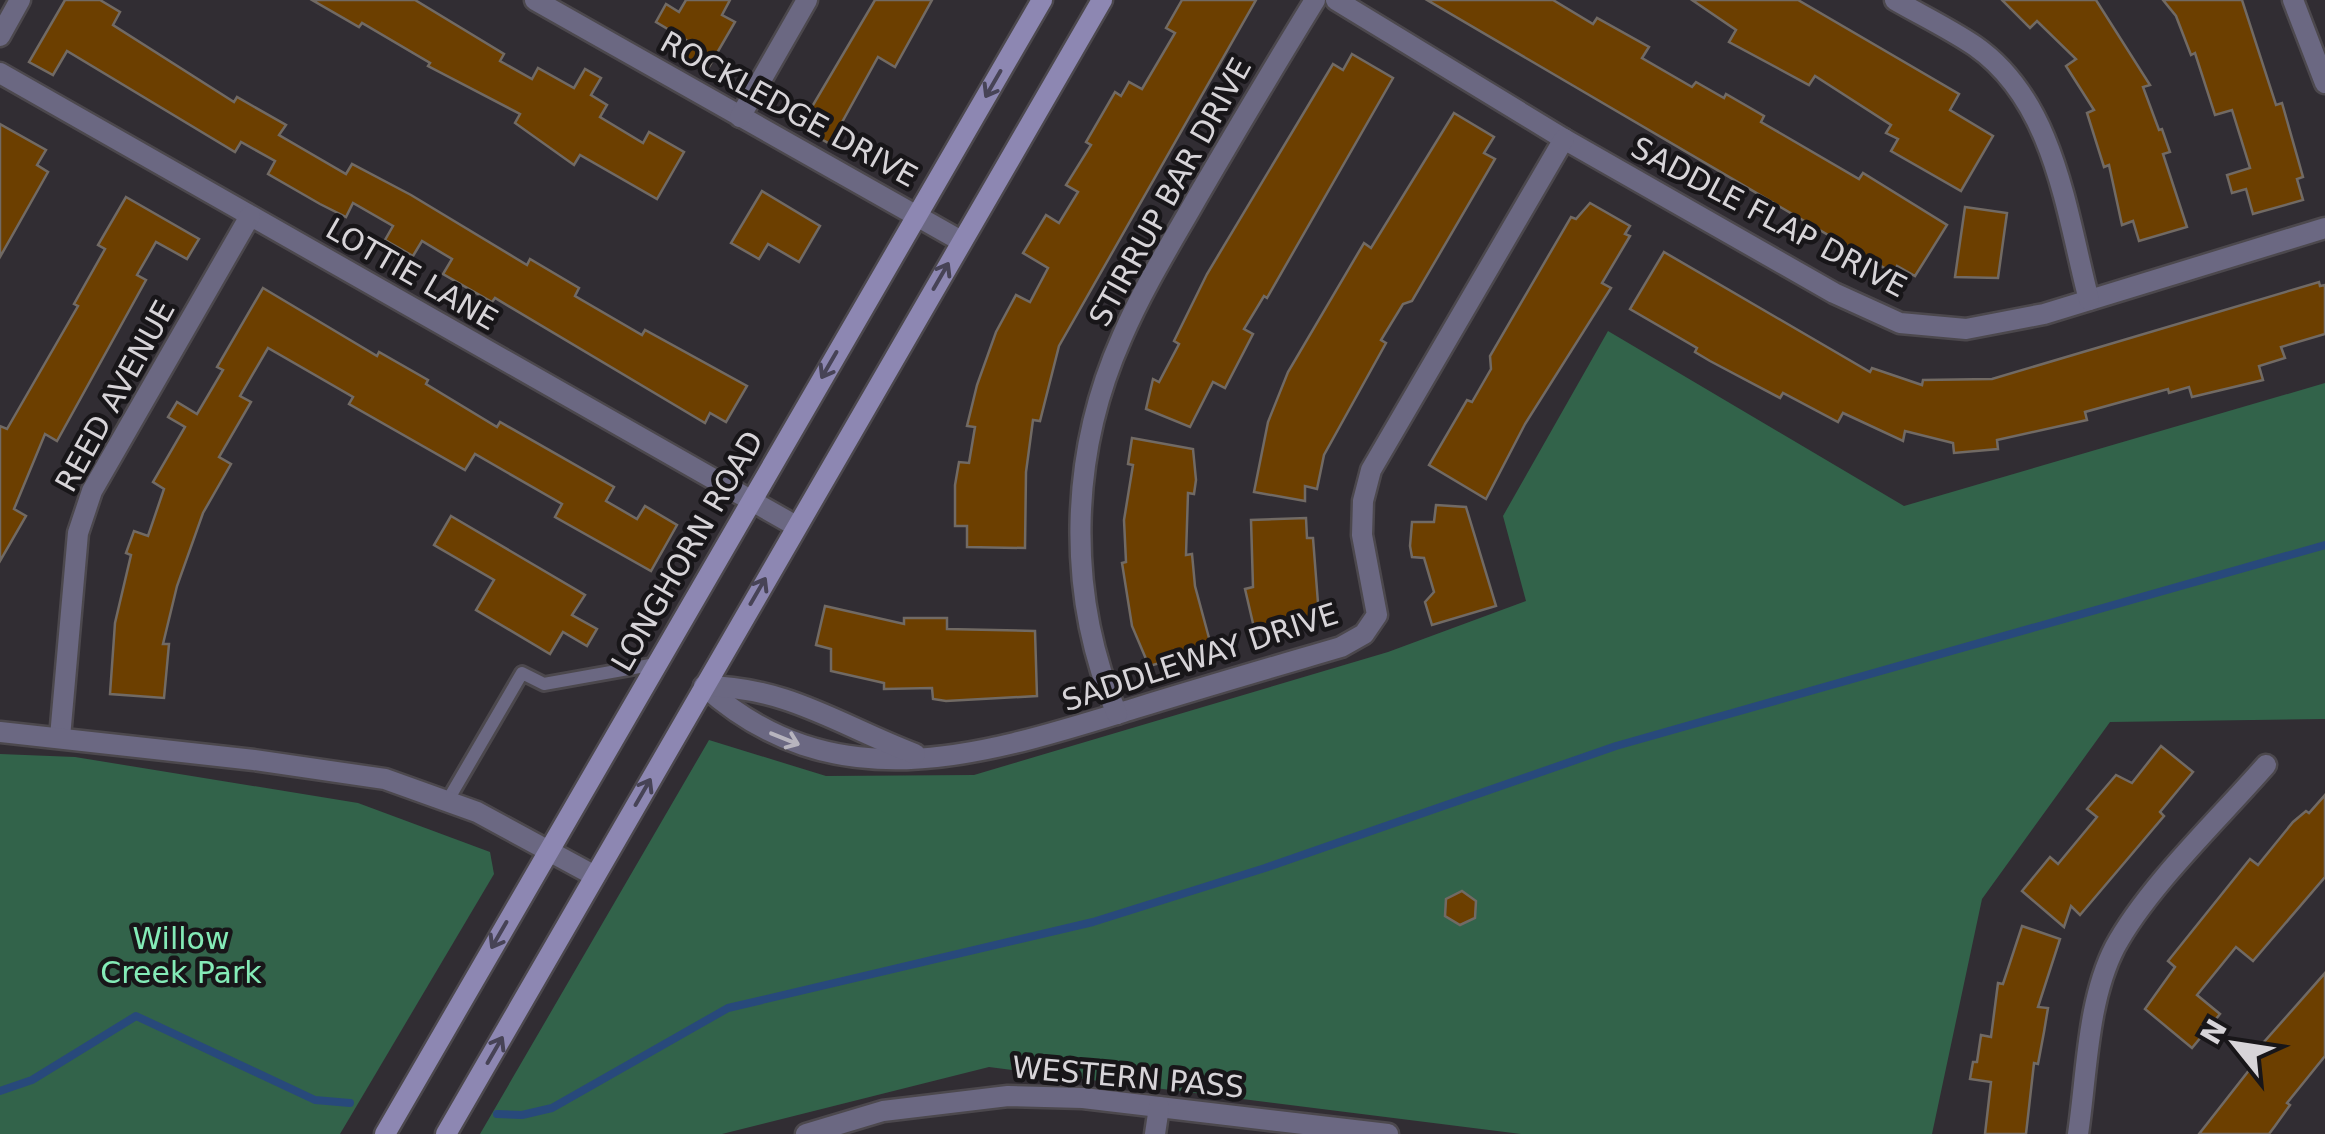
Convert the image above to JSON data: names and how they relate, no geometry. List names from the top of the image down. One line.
{"streets":{"main road":["LONGHORN ROAD"],"street":["ROCKLEDGE DRIVE","STIRRUP BAR DRIVE","SADDLE FLAP DRIVE","LOTTIE LANE","REED AVENUE","SADDLEWAY DRIVE","WESTERN PASS"]},"crossings":[["ROCKLEDGE DRIVE","LONGHORN ROAD"],["STIRRUP BAR DRIVE","SADDLEWAY DRIVE"],["SADDLE FLAP DRIVE","SADDLEWAY DRIVE"],["LOTTIE LANE","REED AVENUE"],["LOTTIE LANE","LONGHORN ROAD"]],"parks":["Willow Creek Park"],"north":"top left"}
